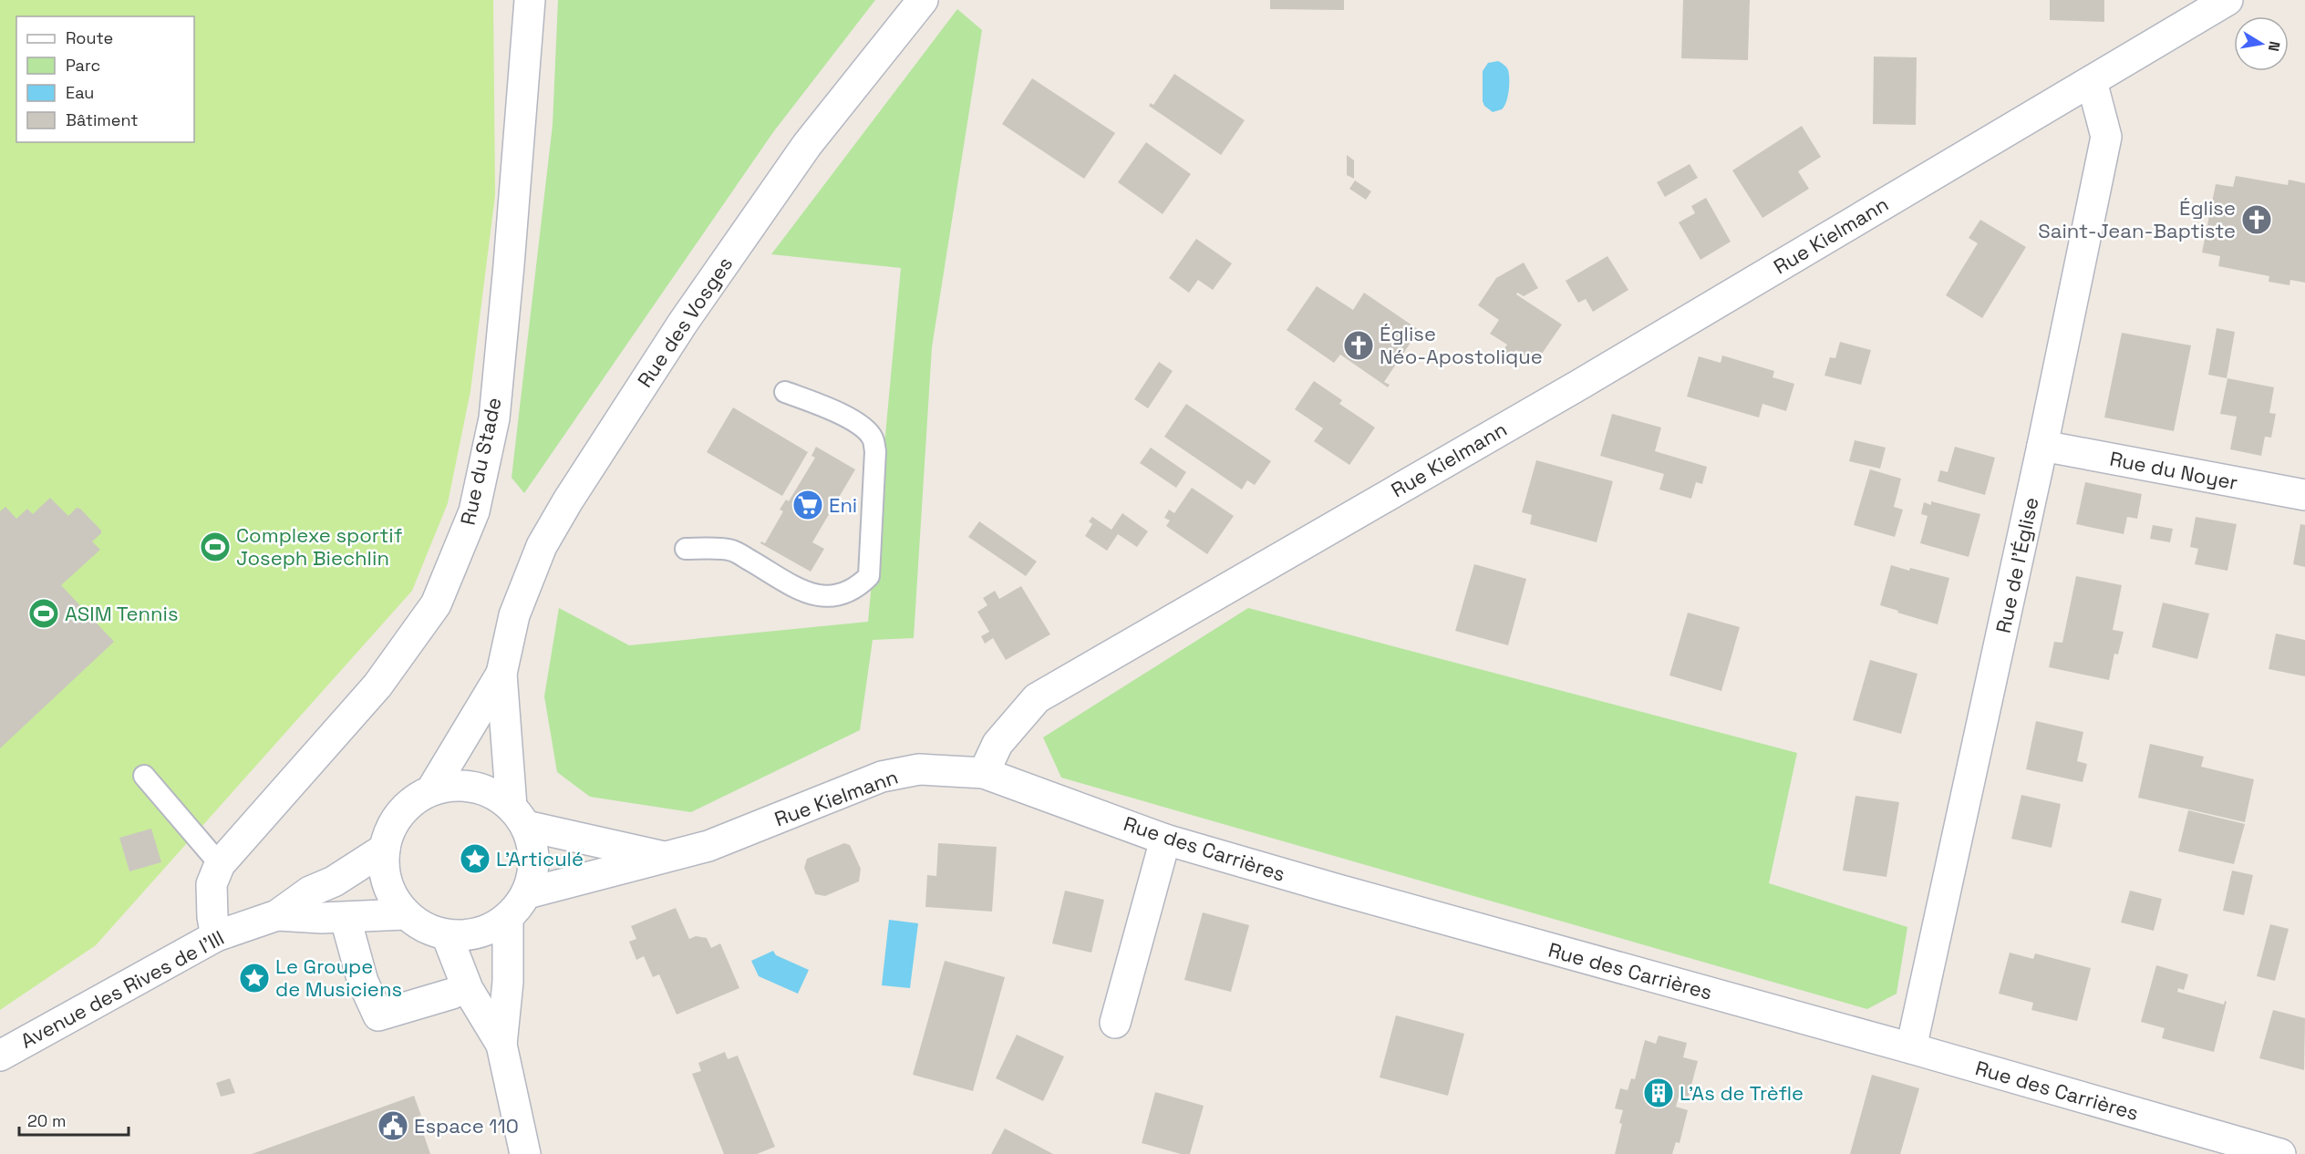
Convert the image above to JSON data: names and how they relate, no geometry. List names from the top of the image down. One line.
{"streets":{"street":["Rue Kielmann","Rue des Vosges","Rue du Stade","Rue du Noyer","Rue de l'Église","Rue des Carrières","Avenue des Rives de l'Ill"]},"crossings":[["Rue Kielmann","Rue des Vosges"],["Rue Kielmann","Rue de l'Église"],["Rue Kielmann","Rue des Carrières"],["Rue Kielmann","Avenue des Rives de l'Ill"],["Rue des Vosges","Avenue des Rives de l'Ill"],["Rue du Stade","Avenue des Rives de l'Ill"],["Rue du Noyer","Rue de l'Église"],["Rue de l'Église","Rue des Carrières"]],"places":{"church":["Église Saint-Jean-Baptiste","Église Néo-Apostolique"],"supermarket":["Eni"],"sports":["Complexe sportif Joseph Biechlin","ASIM Tennis"],"place":["L’Articulé","Le Groupe de Musiciens"],"building":["L'As de Trèfle"],"public building":["Espace 110"]},"legend":["Route","Parc","Eau","Bâtiment"],"scale_bar":"20 m","north":"right"}
